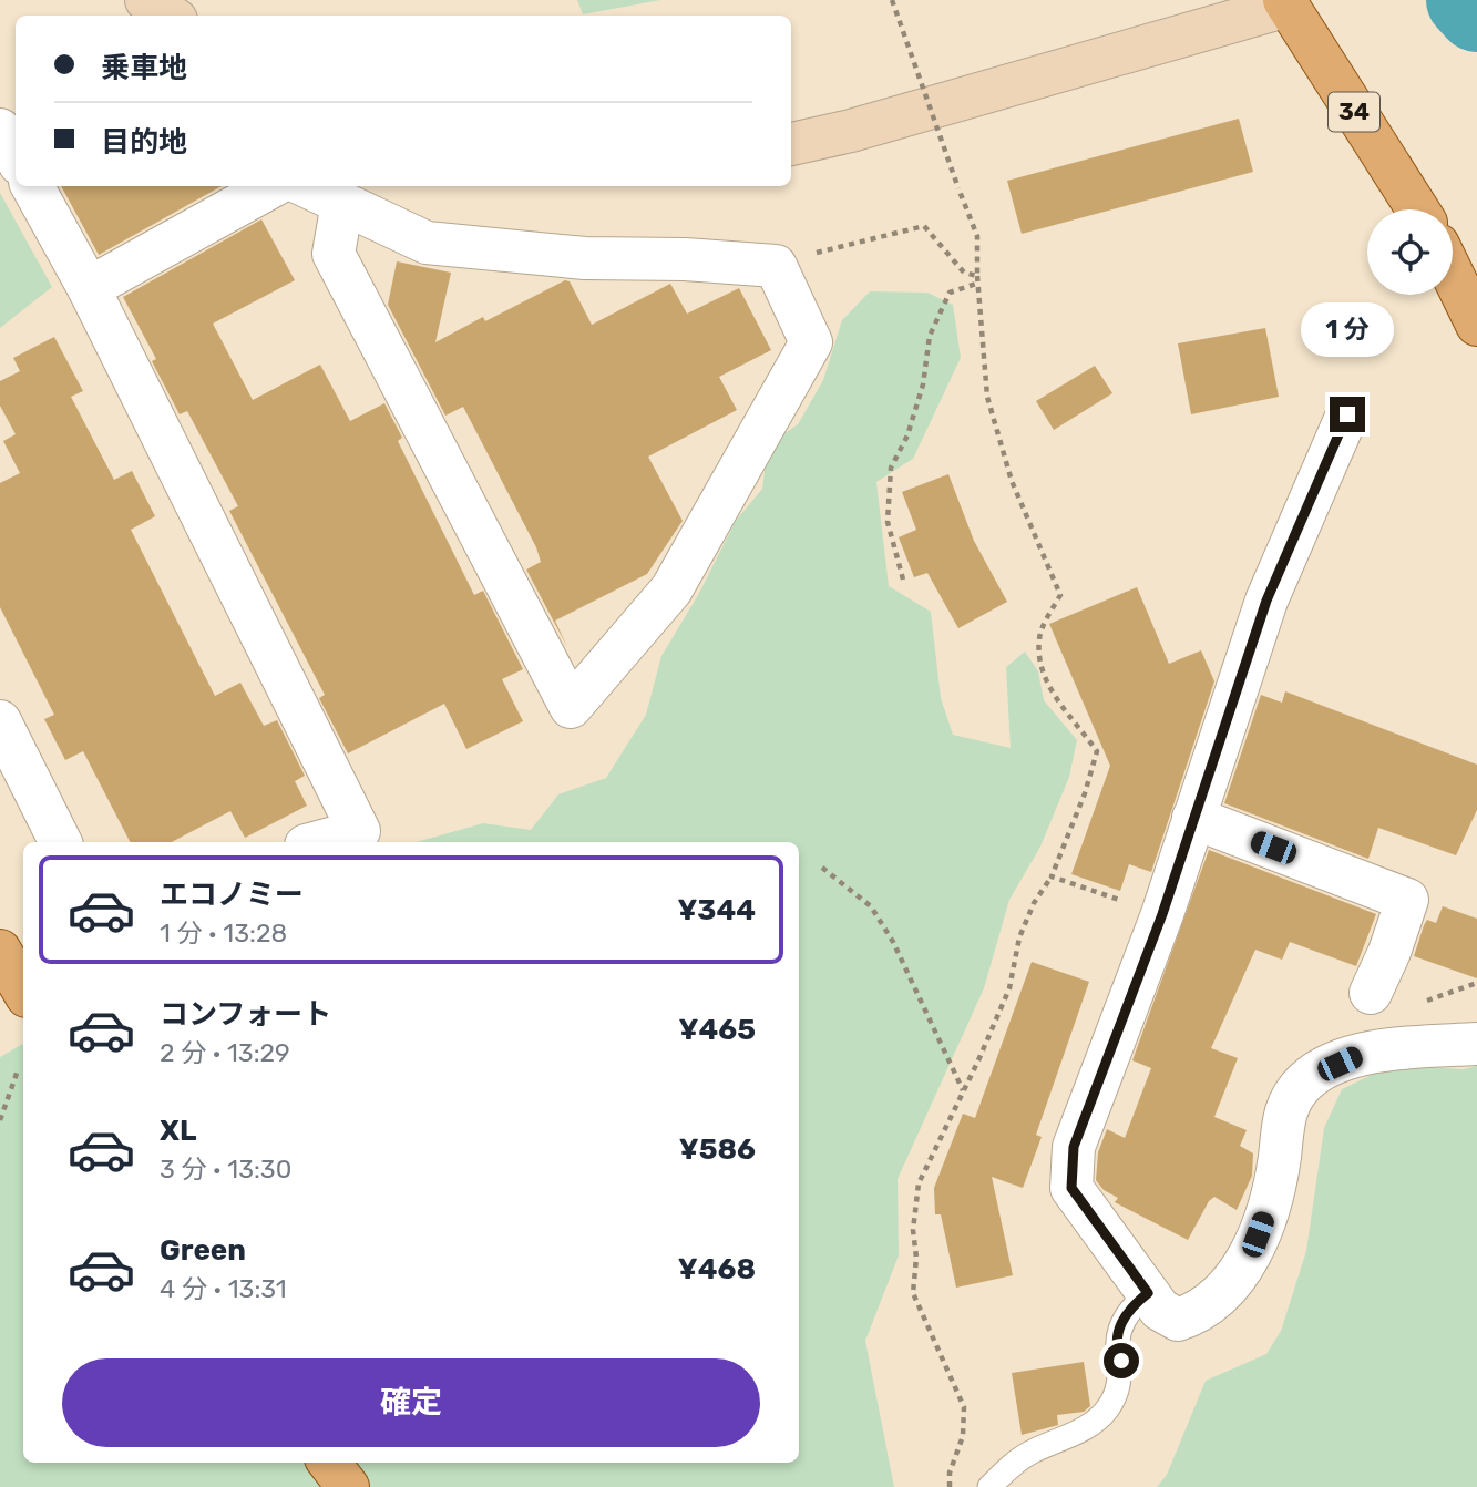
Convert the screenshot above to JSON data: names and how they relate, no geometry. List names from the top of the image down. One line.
{"streets":{"main road":["34"]},"page":{"banner":["乗車地","目的地"],"bubble":"1 分","list":[{"name":"エコノミー","note":"1 分 · 13:28","value":"¥344"},{"name":"コンフォート","note":"2 分 · 13:29","value":"¥465"},{"name":"XL","note":"3 分 · 13:30","value":"¥586"},{"name":"Green","note":"4 分 · 13:31","value":"¥468"}],"buttons":"確定"}}
